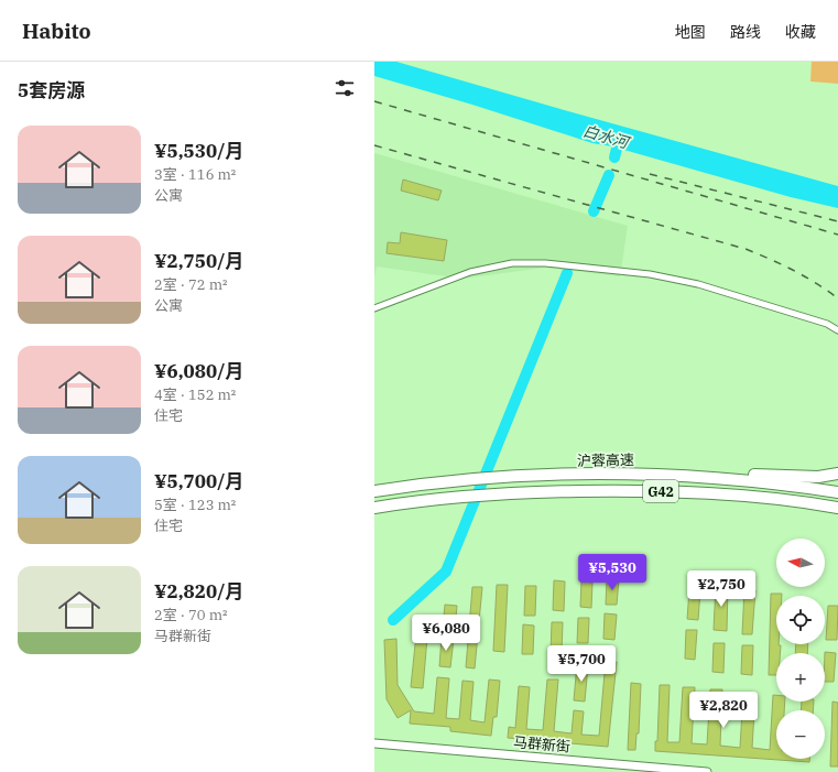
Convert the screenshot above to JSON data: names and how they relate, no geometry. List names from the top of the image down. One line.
{"streets":{"highway":["沪蓉高速","G42"],"main road":["马群新街"]},"water":["白水河"],"north":"left","page":{"header":"Habito","nav":["地图","路线","收藏"],"heading":"5套房源","list":[{"name":"¥5,530/月","note":"3室 · 116 m² · 公寓"},{"name":"¥2,750/月","note":"2室 · 72 m² · 公寓"},{"name":"¥6,080/月","note":"4室 · 152 m² · 住宅"},{"name":"¥5,700/月","note":"5室 · 123 m² · 住宅"},{"name":"¥2,820/月","note":"2室 · 70 m² · 马群新街"}],"map_buttons":["+","−"],"price":["¥5,530","¥2,750","¥6,080","¥5,700","¥2,820"]}}
